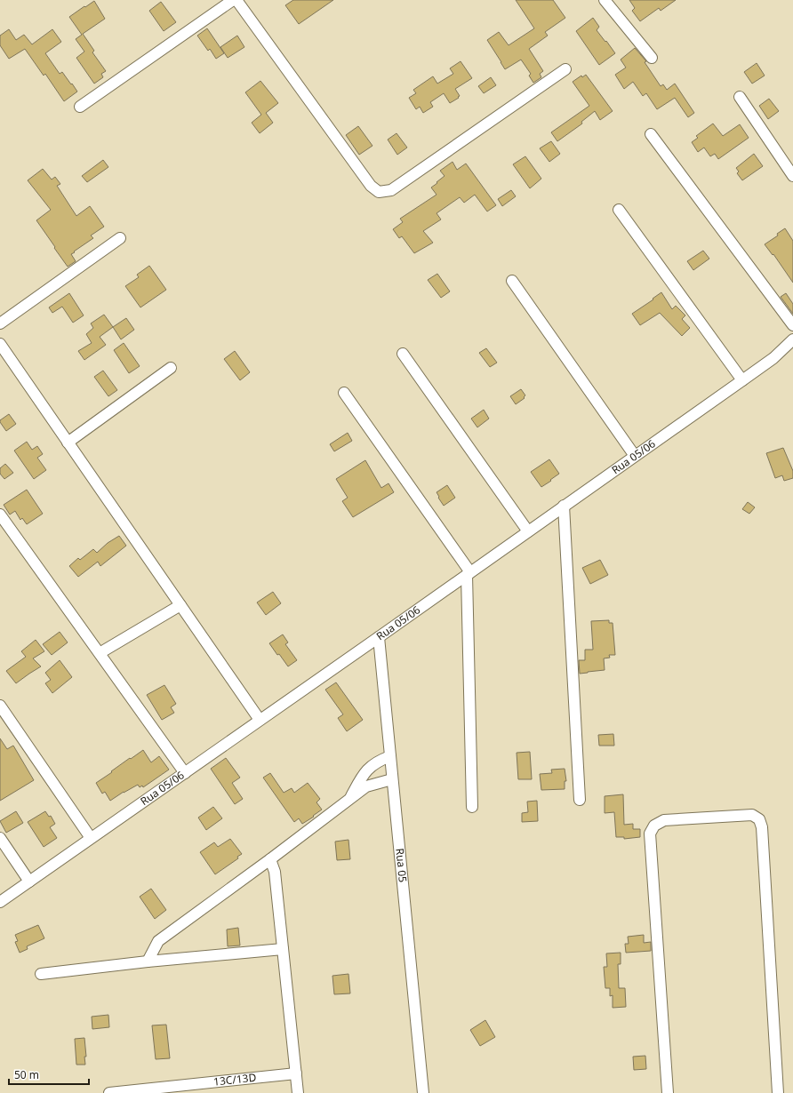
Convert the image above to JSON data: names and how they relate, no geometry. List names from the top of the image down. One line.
{"streets":{"street":["Rua 05/06","Rua 05","13C/13D"]},"crossings":[["Rua 05/06","Rua 05"]],"scale_bar":"50 m"}
